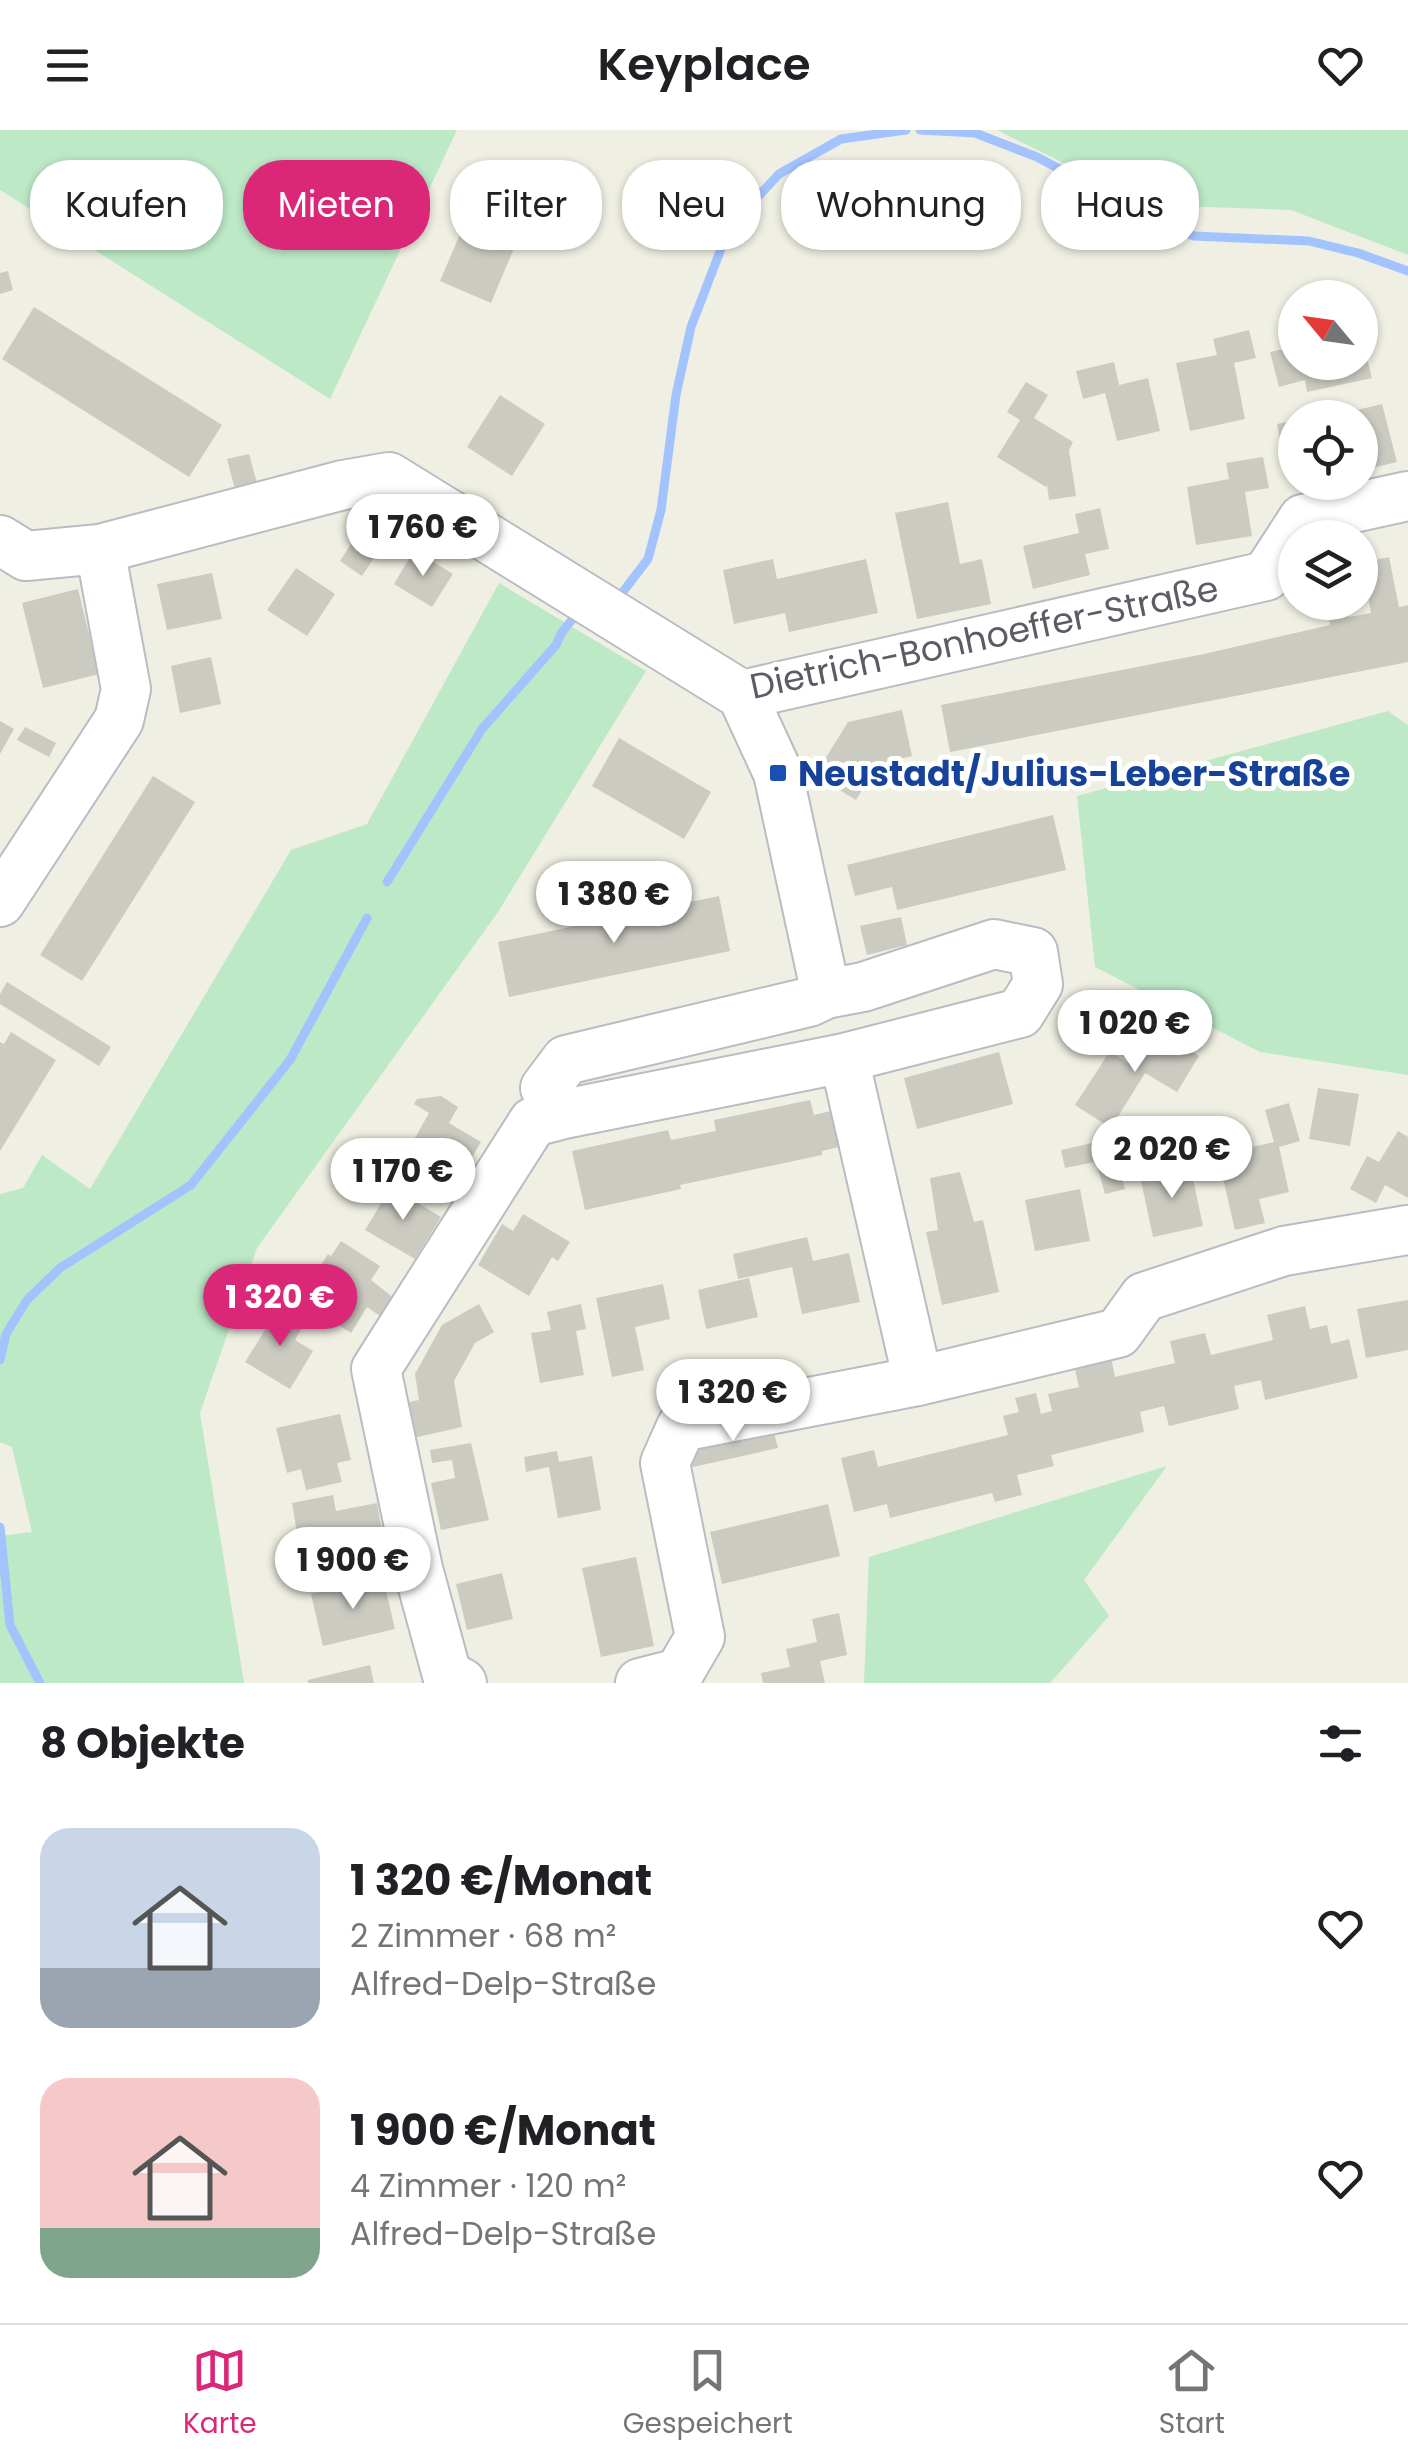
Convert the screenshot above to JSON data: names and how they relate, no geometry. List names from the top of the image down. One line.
{"streets":{"street":["Dietrich-Bonhoeffer-Straße"]},"places":{"transit":["Neustadt/Julius-Leber-Straße"]},"north":"top left","page":{"header":"Keyplace","chip":["Kaufen","Mieten","Filter","Neu","Wohnung","Haus"],"price":["1 760 €","1 380 €","1 020 €","2 020 €","1 170 €","1 320 €","1 320 €","1 900 €"],"heading":"8 Objekte","list":[{"name":"1 320 €/Monat","note":"2 Zimmer · 68 m² · Alfred-Delp-Straße"},{"name":"1 900 €/Monat","note":"4 Zimmer · 120 m² · Alfred-Delp-Straße"}],"tabs":["Karte","Gespeichert","Start"]}}
